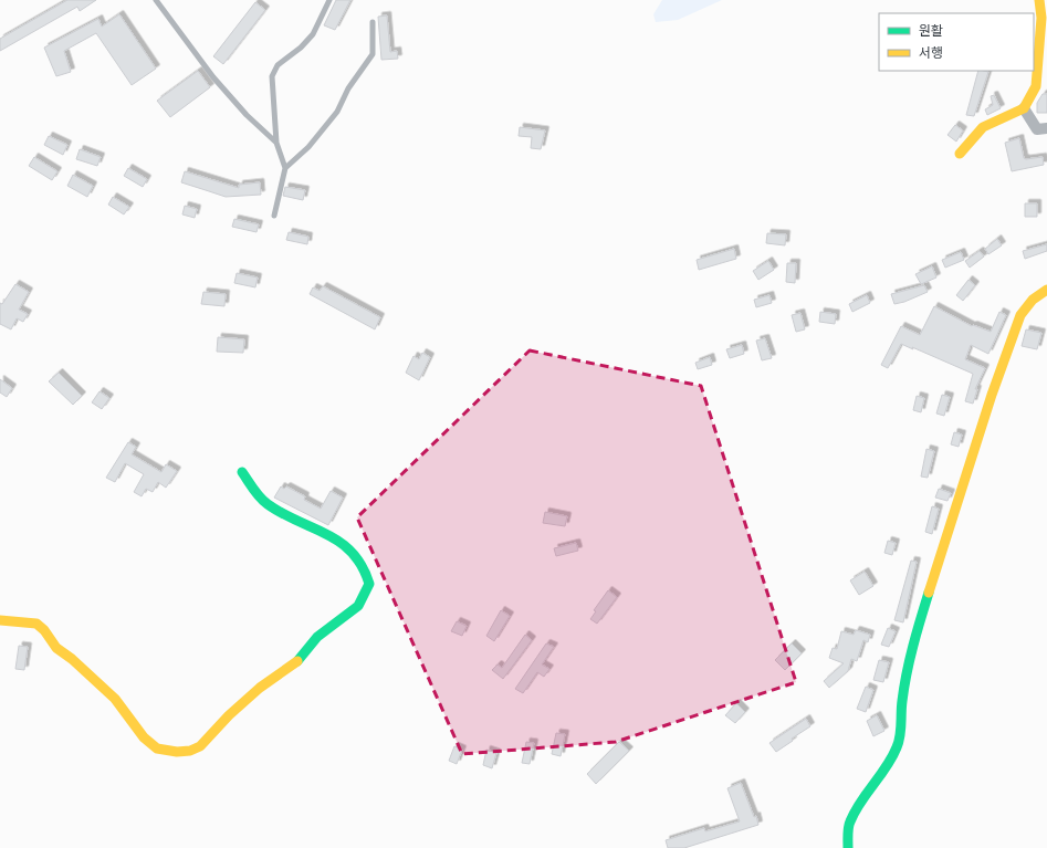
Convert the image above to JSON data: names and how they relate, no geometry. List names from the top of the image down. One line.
{"legend":["원활","서행"]}
